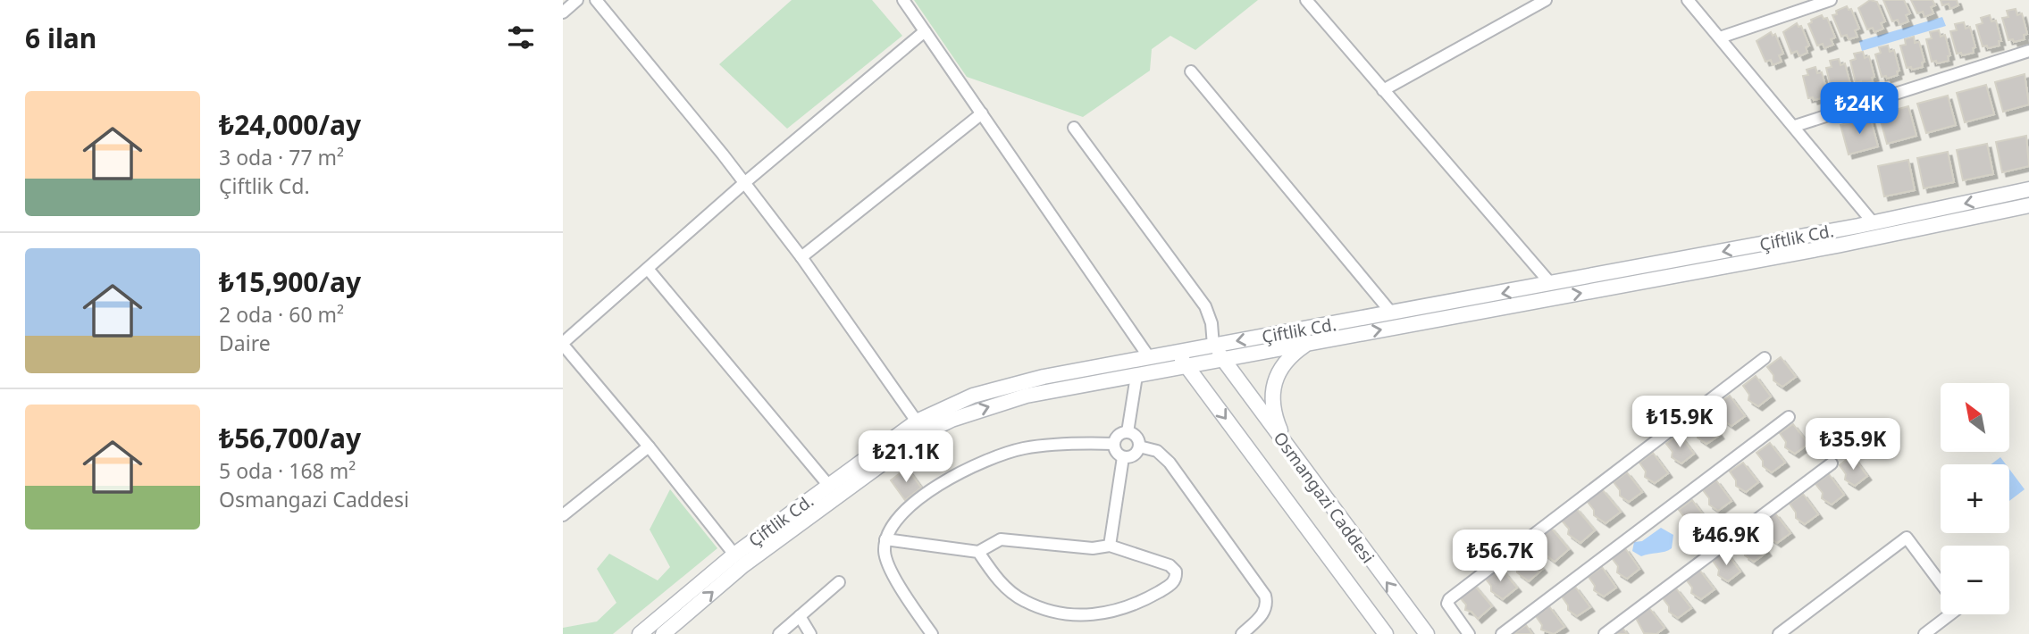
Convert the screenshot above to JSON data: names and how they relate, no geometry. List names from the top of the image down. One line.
{"streets":{"street":["Çiftlik Cd.","Osmangazi Caddesi"]},"crossings":[["Çiftlik Cd.","Osmangazi Caddesi"]],"north":"top left","page":{"heading":"6 ilan","list":[{"name":"₺24,000/ay","note":"3 oda · 77 m² · Çiftlik Cd."},{"name":"₺15,900/ay","note":"2 oda · 60 m² · Daire"},{"name":"₺56,700/ay","note":"5 oda · 168 m² · Osmangazi Caddesi"}],"price":["₺24K","₺15.9K","₺35.9K","₺21.1K","₺46.9K","₺56.7K"],"map_buttons":["+","−"]}}
